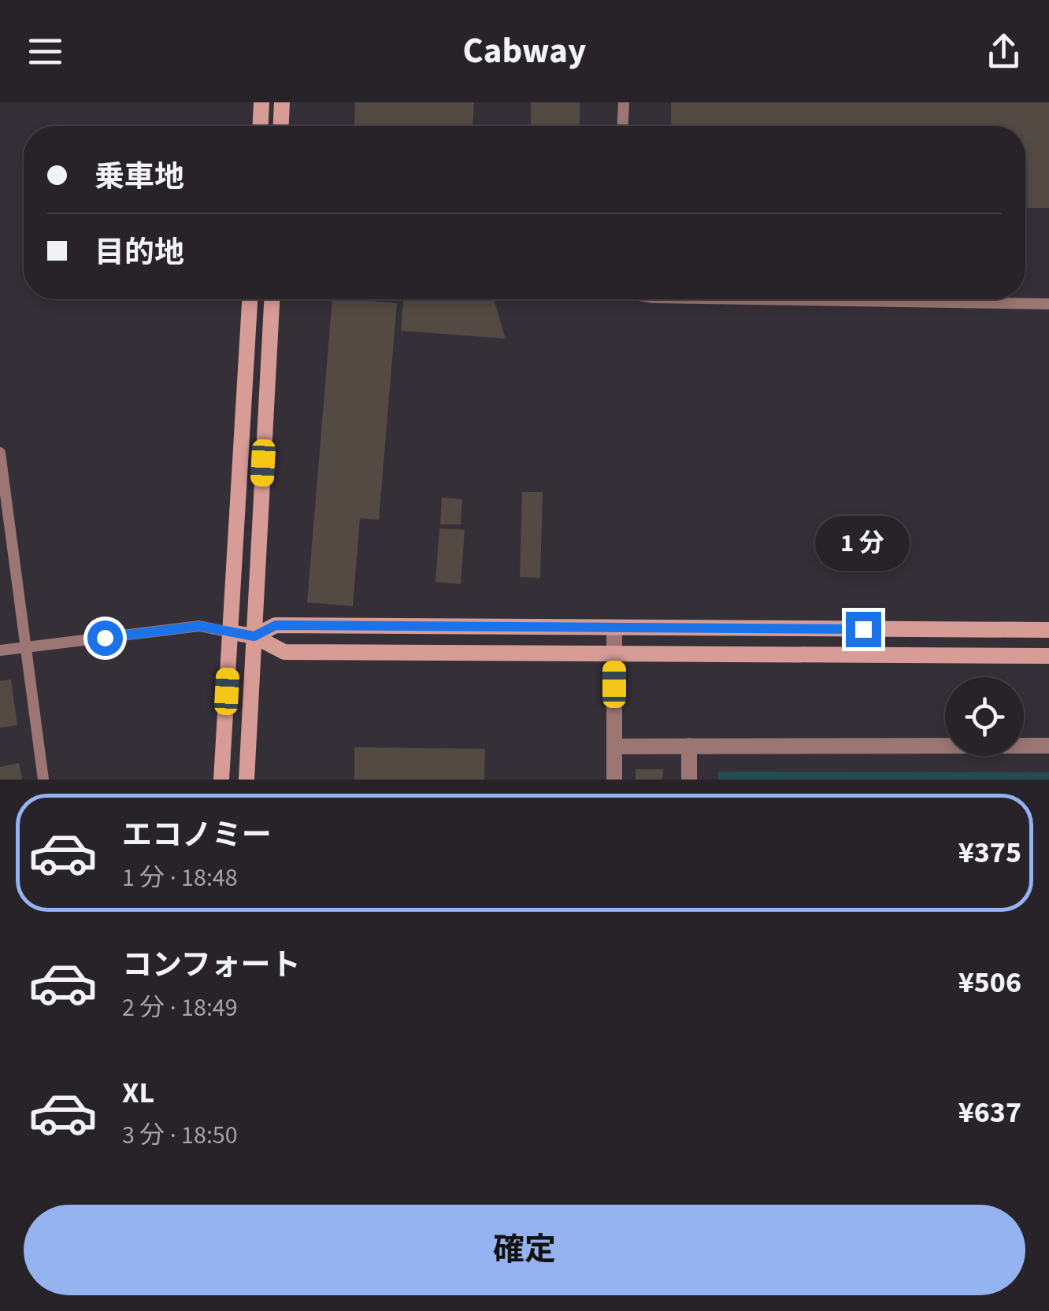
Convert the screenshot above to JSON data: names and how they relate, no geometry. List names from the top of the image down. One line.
{"page":{"header":"Cabway","banner":["乗車地","目的地"],"bubble":"1 分","list":[{"name":"エコノミー","note":"1 分 · 18:48","value":"¥375"},{"name":"コンフォート","note":"2 分 · 18:49","value":"¥506"},{"name":"XL","note":"3 分 · 18:50","value":"¥637"}],"buttons":"確定"}}
